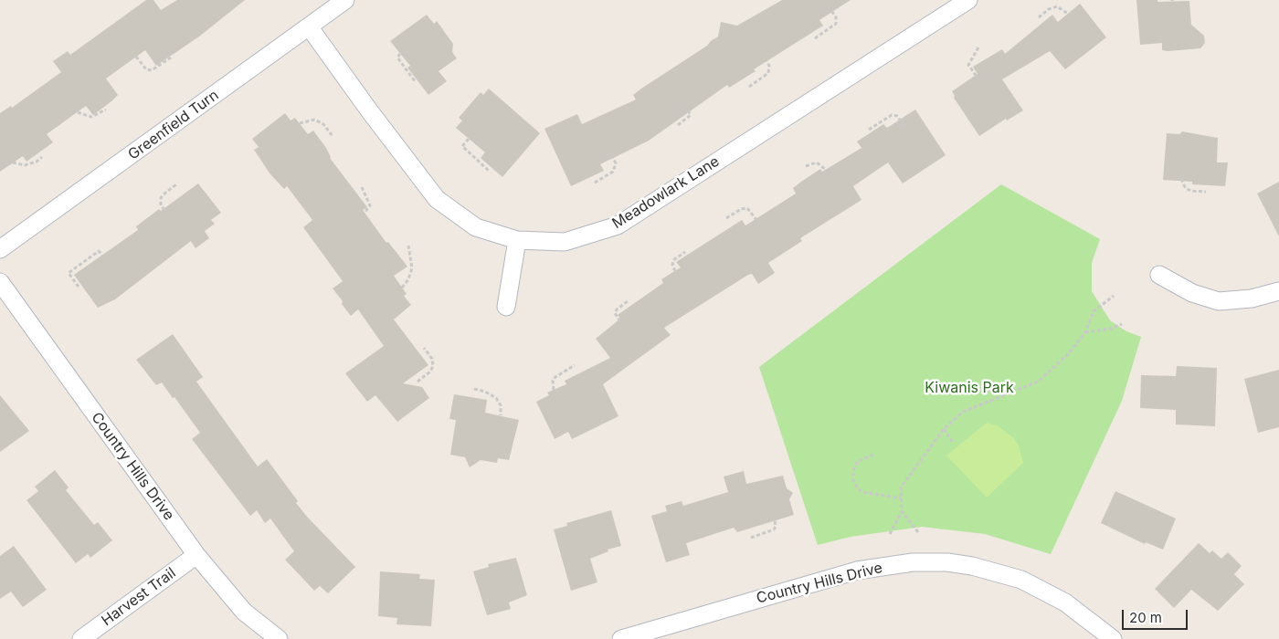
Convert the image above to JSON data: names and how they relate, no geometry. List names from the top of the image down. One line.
{"streets":{"street":["Greenfield Turn","Meadowlark Lane","Country Hills Drive","Harvest Trail"]},"crossings":[["Greenfield Turn","Meadowlark Lane"],["Country Hills Drive","Harvest Trail"]],"parks":["Kiwanis Park"],"scale_bar":"20 m"}
